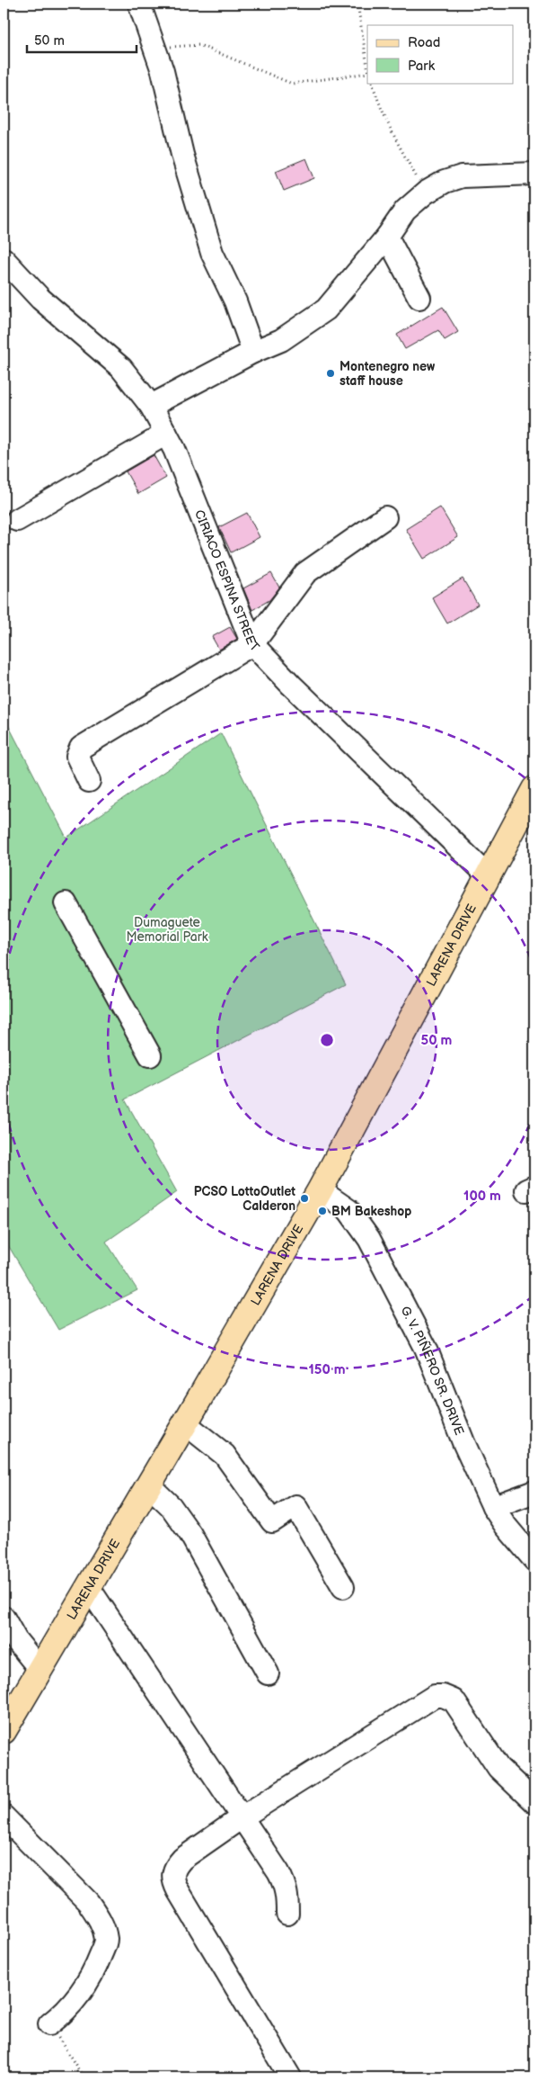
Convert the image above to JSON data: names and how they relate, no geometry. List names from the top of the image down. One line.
{"streets":{"main road":["LARENA DRIVE"],"street":["CIRIACO ESPINA STREET","G. V. PIÑERO SR. DRIVE"]},"crossings":[["CIRIACO ESPINA STREET","LARENA DRIVE"],["LARENA DRIVE","G. V. PIÑERO SR. DRIVE"]],"parks":["Dumaguete Memorial Park"],"places":["Montenegro new staff house","PCSO LottoOutlet Calderon","BM Bakeshop"],"legend":["Road","Park"],"scale_bar":"50 m","rings":["50 m","100 m","150 m"]}
